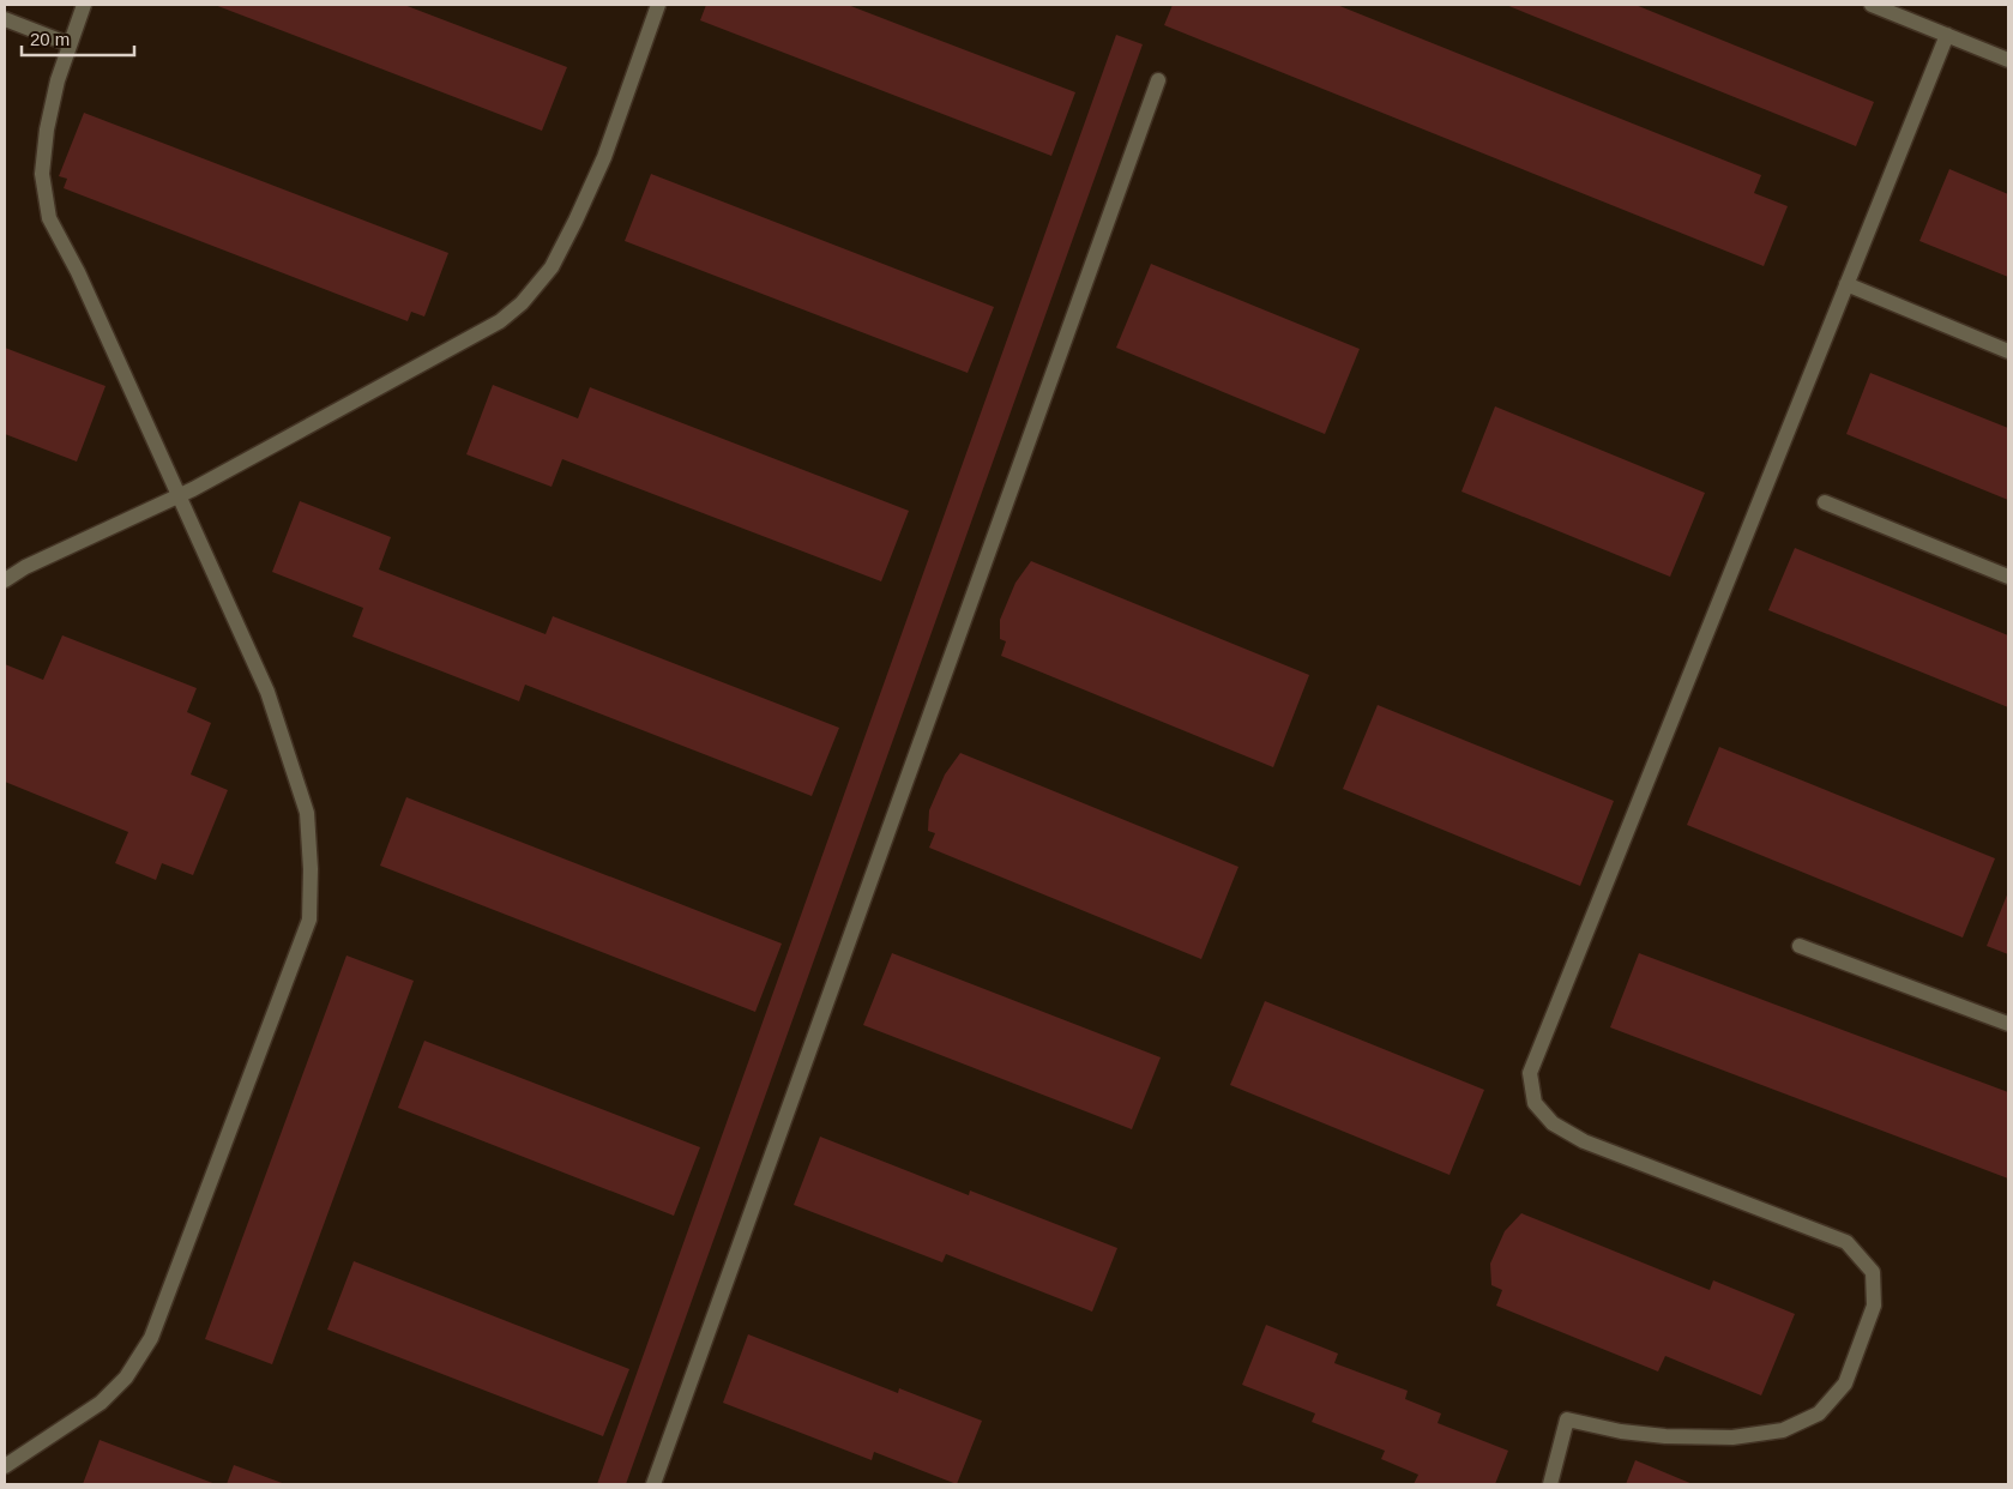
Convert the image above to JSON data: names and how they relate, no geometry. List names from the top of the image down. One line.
{"scale_bar":"20 m"}
